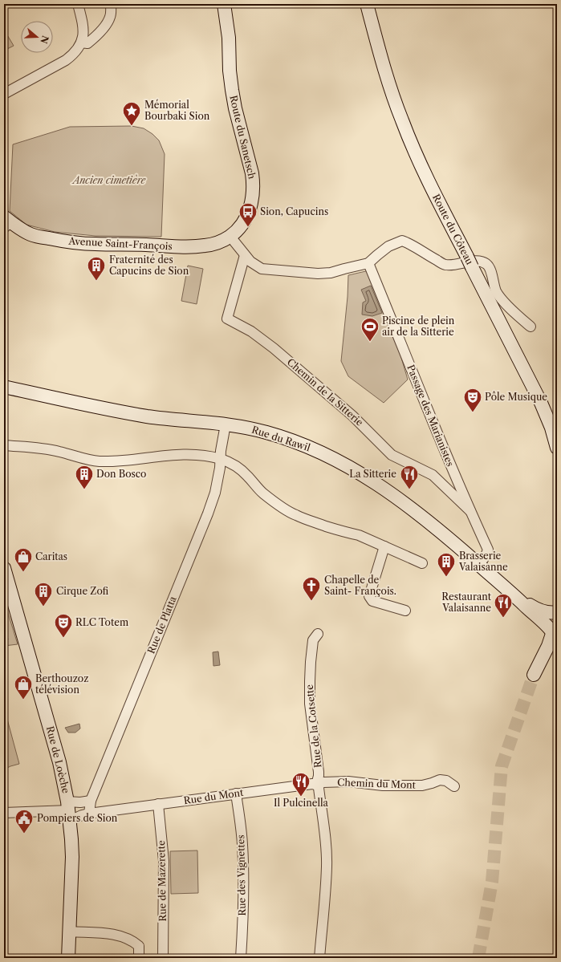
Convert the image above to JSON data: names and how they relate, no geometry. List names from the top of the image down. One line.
{"streets":{"street":["Route du Sanetsch","Route du Côteau","Avenue Saint-François","Chemin de la Sitterie","Passage des Marianistes","Rue du Rawil","Rue de Platta","Rue de la Cotsette","Rue de Loèche","Chemin du Mont","Rue du Mont","Rue des Vignettes","Rue de Mazerette"]},"crossings":[["Route du Sanetsch","Avenue Saint-François"],["Chemin de la Sitterie","Passage des Marianistes"],["Passage des Marianistes","Rue du Rawil"],["Rue du Rawil","Rue de Platta"],["Rue de Platta","Rue du Mont"],["Rue de la Cotsette","Chemin du Mont"],["Rue de la Cotsette","Rue du Mont"],["Rue de Loèche","Rue du Mont"],["Chemin du Mont","Rue du Mont"],["Rue du Mont","Rue des Vignettes"],["Rue du Mont","Rue de Mazerette"]],"parks":["Ancien cimetière"],"places":{"place":["Mémorial Bourbaki Sion"],"bus stop":["Sion, Capucins"],"building":["Fraternité des Capucins de Sion","Don Bosco","Brasserie Valaisanne","Cirque Zofi"],"sports":["Piscine de plein air de la Sitterie"],"theatre":["Pôle Musique","RLC Totem"],"restaurant":["La Sitterie","Restaurant Valaisanne","Il Pulcinella"],"shop":["Caritas","Berthouzoz télévision"],"church":["Chapelle de Saint- François."],"public building":["Pompiers de Sion"]},"north":"right"}
